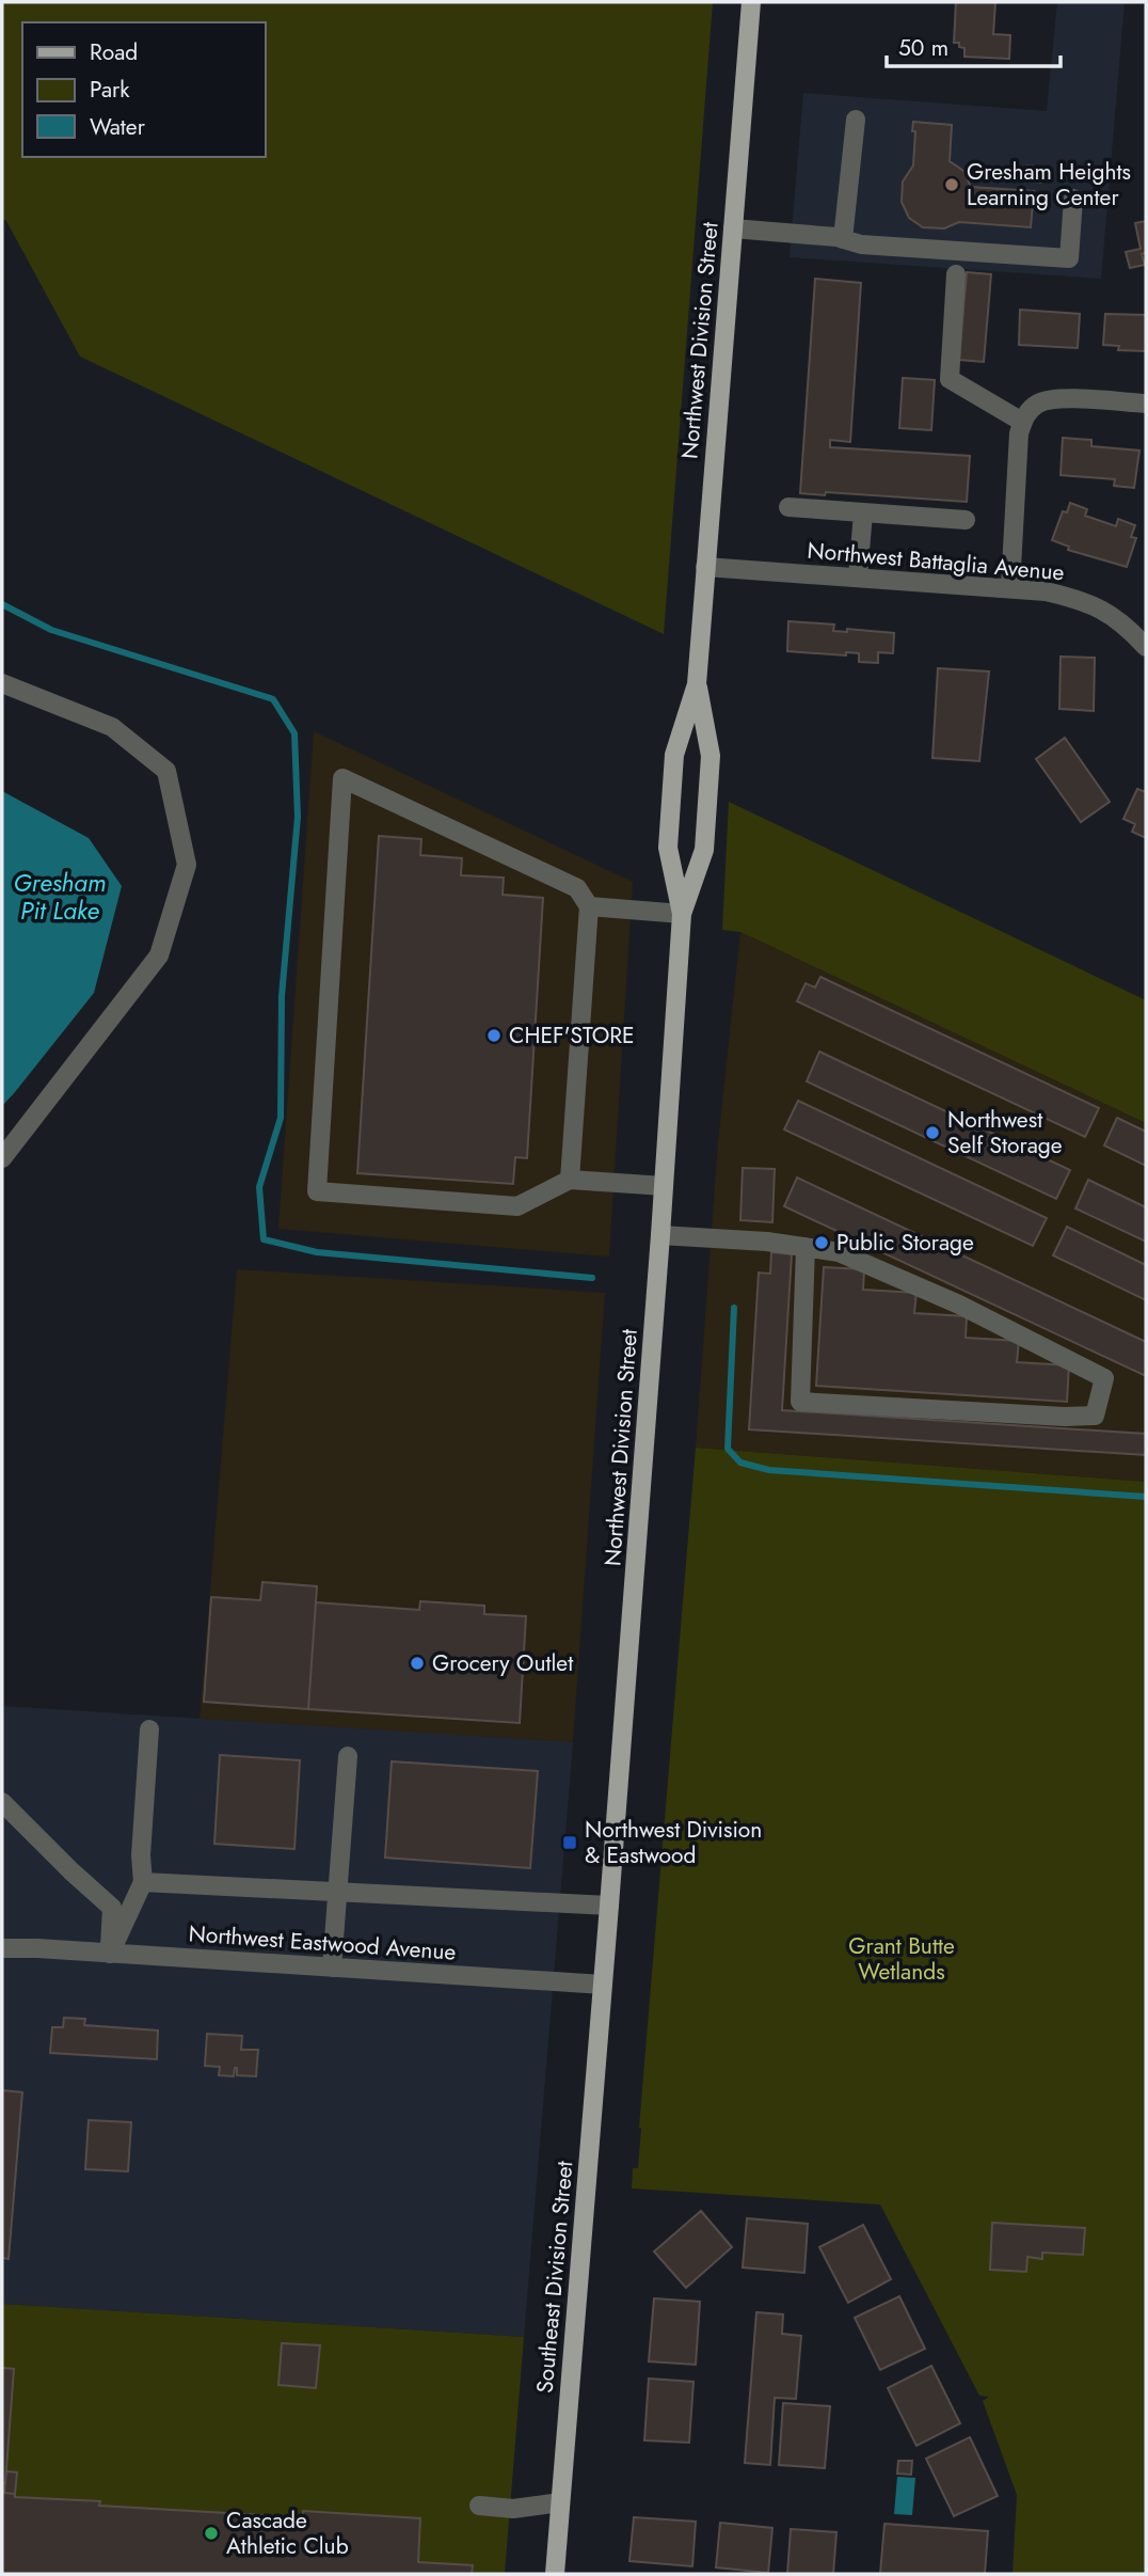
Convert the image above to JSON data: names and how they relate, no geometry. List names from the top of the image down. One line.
{"streets":{"main road":["Northwest Division Street","Southeast Division Street"],"street":["Northwest Battaglia Avenue","Northwest Eastwood Avenue"]},"crossings":[["Northwest Division Street","Northwest Battaglia Avenue"],["Northwest Division Street","Northwest Eastwood Avenue"],["Northwest Division Street","Southeast Division Street"],["Northwest Eastwood Avenue","Southeast Division Street"]],"water":["Gresham Pit Lake"],"parks":["Grant Butte Wetlands"],"places":{"other":["Gresham Heights Learning Center","CHEF'STORE","Northwest Self Storage","Public Storage","Grocery Outlet","Cascade Athletic Club"],"transit":["Northwest Division & Eastwood"]},"legend":["Road","Park","Water"],"scale_bar":"50 m"}
